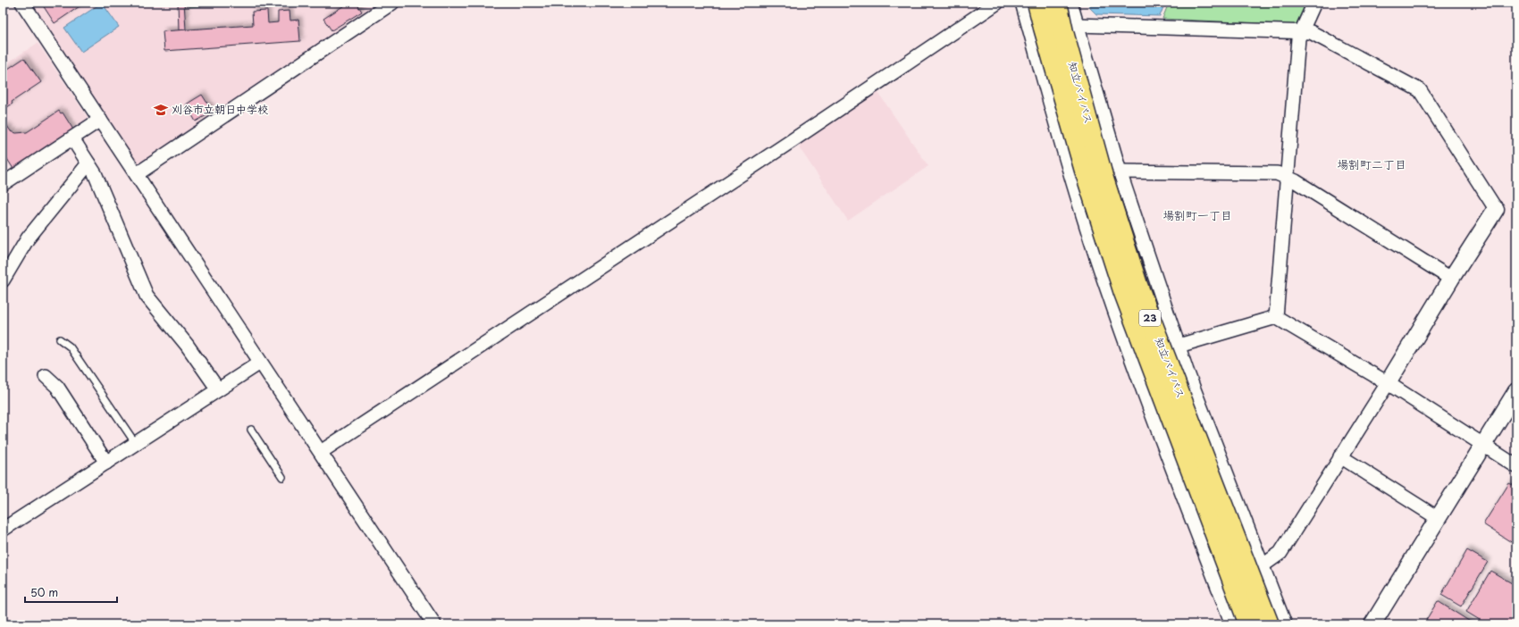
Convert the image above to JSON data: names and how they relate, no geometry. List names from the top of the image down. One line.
{"streets":{"highway":["知立バイパス","23"]},"districts":["場割町二丁目","場割町一丁目"],"places":{"school or university":["刈谷市立朝日中学校"]},"scale_bar":"50 m"}
